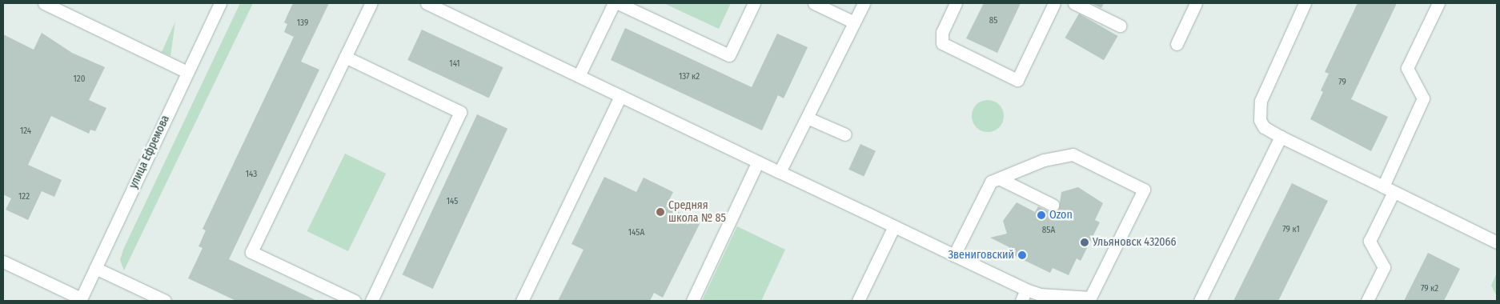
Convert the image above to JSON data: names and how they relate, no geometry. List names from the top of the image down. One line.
{"streets":{"street":["улица Ефремова"]},"places":["Средняя школа № 85","Ozon","Ульяновск 432066","Звениговский"],"house_numbers":["85","139","141","137 к2","120","79","124","143","122","145","79 к1","85А","145А","79 к2"]}
